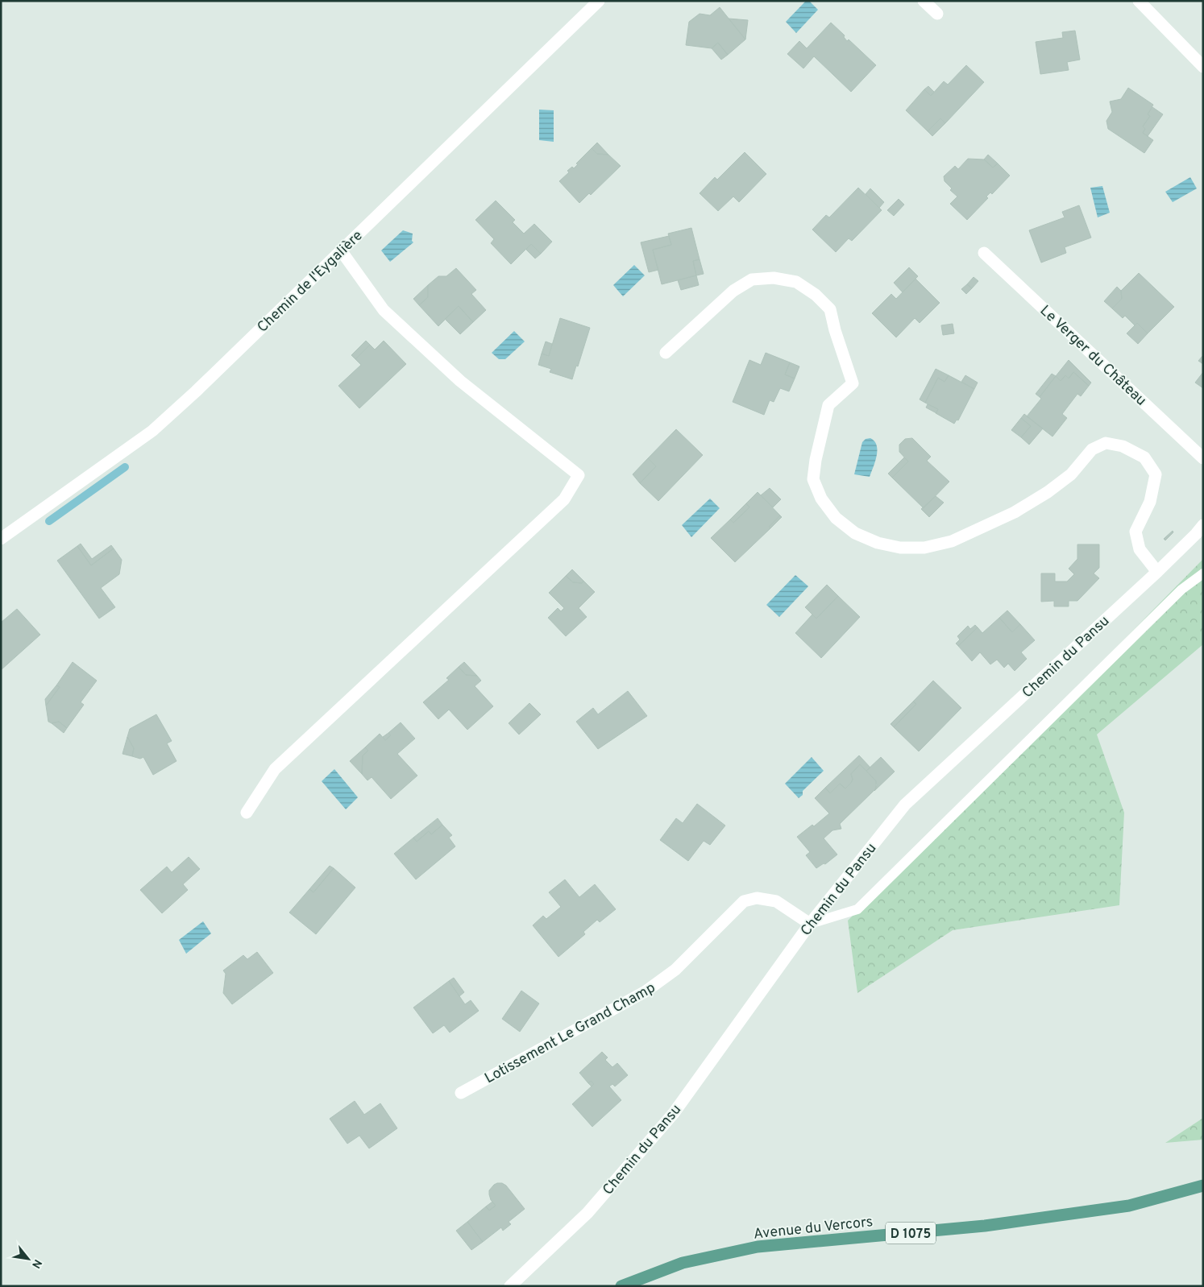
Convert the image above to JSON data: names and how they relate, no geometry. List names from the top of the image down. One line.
{"streets":{"main road":["Avenue du Vercors","D 1075"],"street":["Chemin de l'Eygalière","Le Verger du Château","Chemin du Pansu","Lotissement Le Grand Champ"]},"crossings":[["Chemin du Pansu","Lotissement Le Grand Champ"]],"north":"bottom right"}
